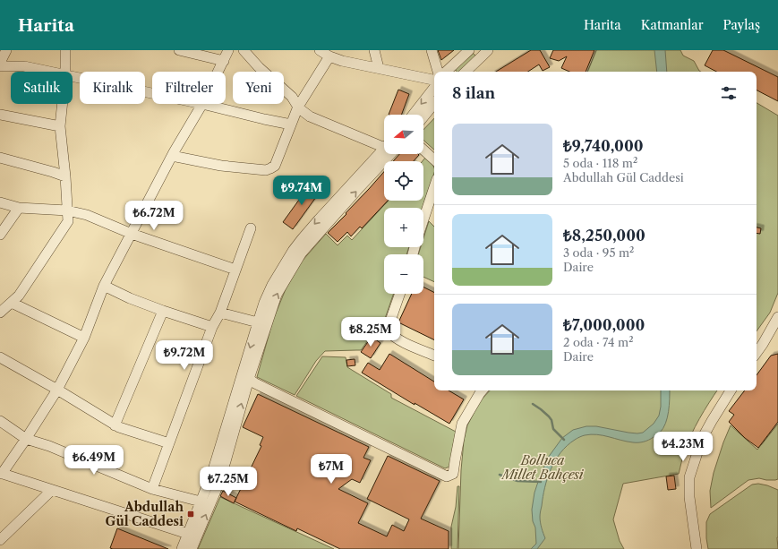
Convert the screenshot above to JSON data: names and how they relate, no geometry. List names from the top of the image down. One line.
{"parks":["Bolluca Millet Bahçesi"],"places":{"transit":["Abdullah Gül Caddesi"]},"north":"left","page":{"header":"Harita","nav":["Harita","Katmanlar","Paylaş"],"chip":["Satılık","Kiralık","Filtreler","Yeni"],"heading":"8 ilan","map_buttons":["+","−"],"list":[{"name":"₺9,740,000","note":"5 oda · 118 m² · Abdullah Gül Caddesi"},{"name":"₺8,250,000","note":"3 oda · 95 m² · Daire"},{"name":"₺7,000,000","note":"2 oda · 74 m² · Daire"}],"price":["₺9.74M","₺6.72M","₺8.25M","₺9.72M","₺4.23M","₺6.49M","₺7M","₺7.25M"]}}
